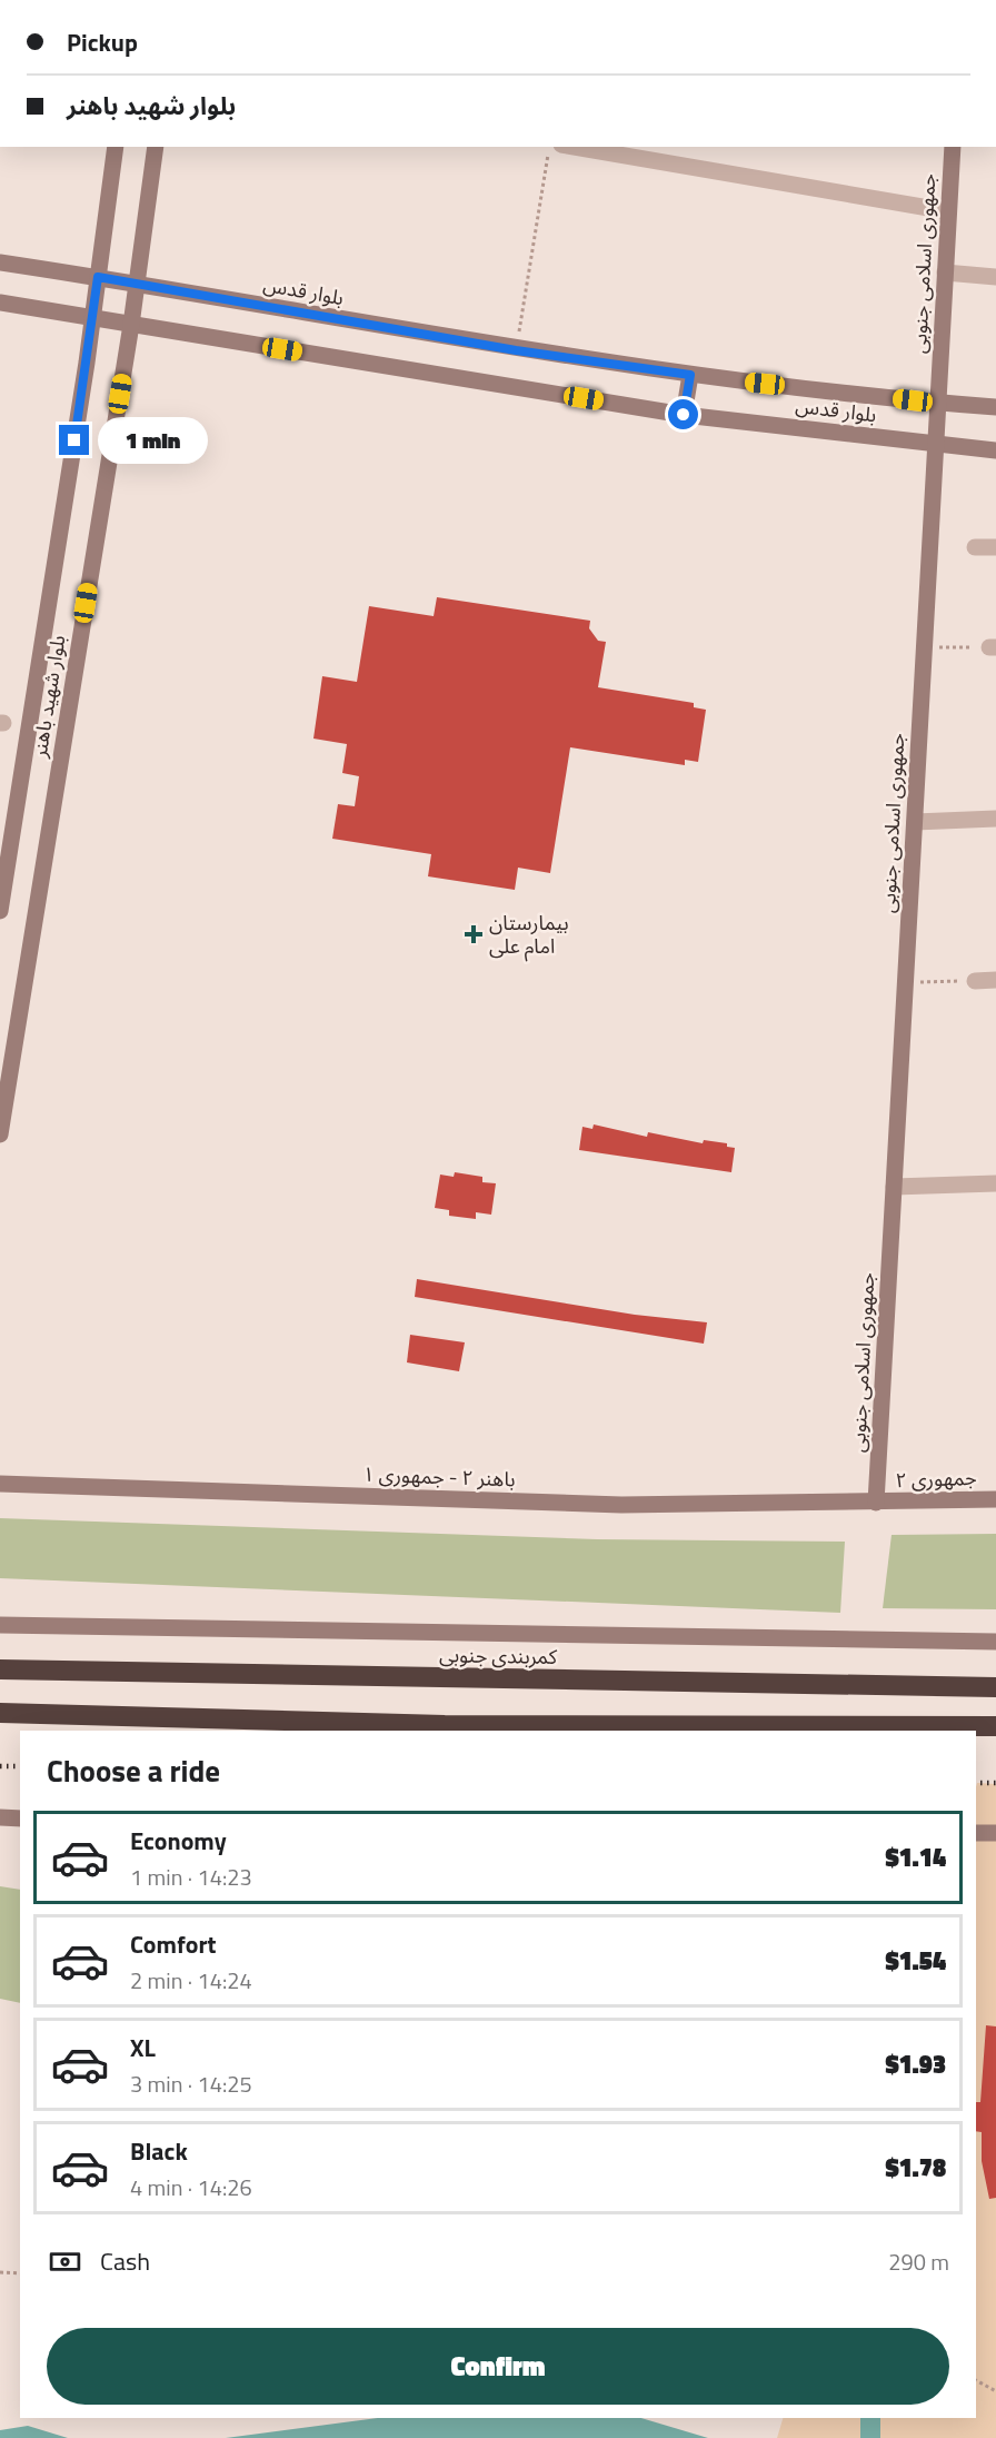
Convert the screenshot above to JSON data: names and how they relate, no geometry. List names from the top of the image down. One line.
{"streets":{"highway":["کمربندی جنوبی"],"main road":["جمهوری اسلامی جنوبی","بلوار قدس","بلوار شهید باهنر","باهنر ۲ - جمهوری ۱","جمهوری ۲"]},"crossings":[["جمهوری اسلامی جنوبی","بلوار قدس"],["جمهوری اسلامی جنوبی","باهنر ۲ - جمهوری ۱"],["جمهوری اسلامی جنوبی","جمهوری ۲"],["بلوار قدس","بلوار شهید باهنر"],["باهنر ۲ - جمهوری ۱","جمهوری ۲"]],"places":{"health":["بیمارستان امام علی"]},"page":{"banner":["Pickup","بلوار شهید باهنر"],"bubble":"1 min","heading":"Choose a ride","list":[{"name":"Economy","note":"1 min · 14:23","value":"$1.14"},{"name":"Comfort","note":"2 min · 14:24","value":"$1.54"},{"name":"XL","note":"3 min · 14:25","value":"$1.93"},{"name":"Black","note":"4 min · 14:26","value":"$1.78"}],"pay":["Cash","290 m"],"buttons":"Confirm"}}
